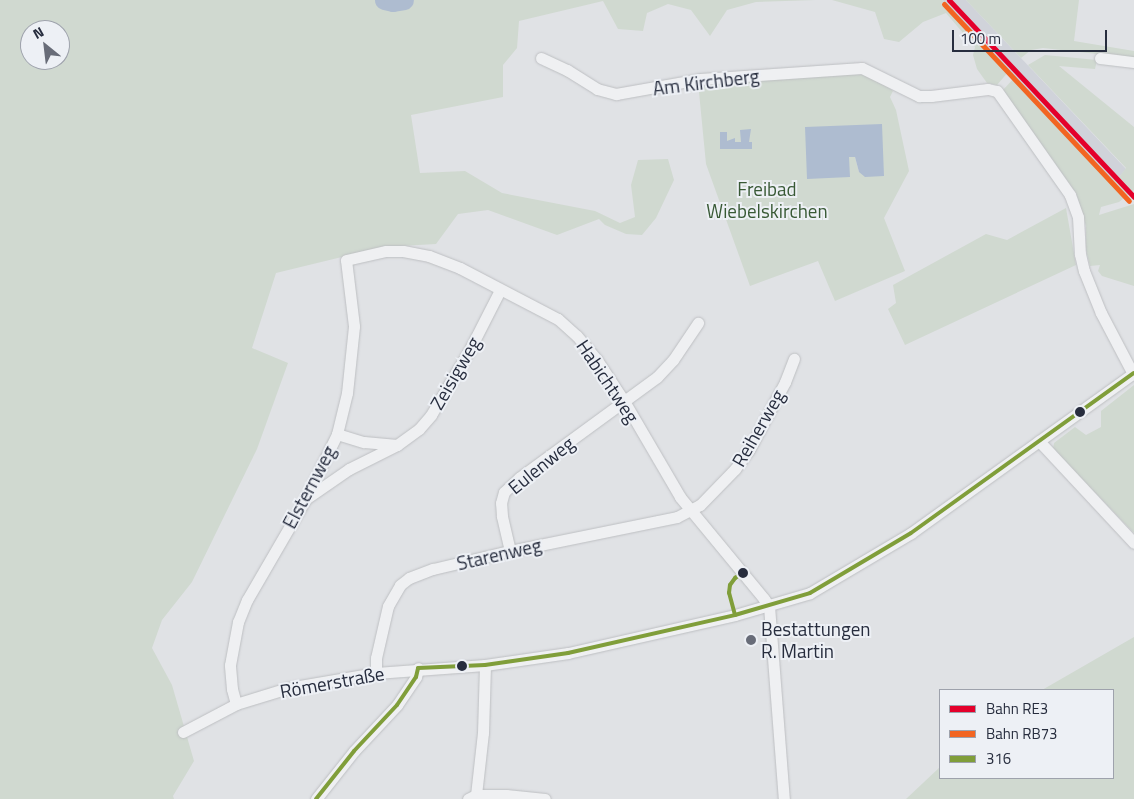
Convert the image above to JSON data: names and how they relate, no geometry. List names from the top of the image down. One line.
{"streets":{"street":["Am Kirchberg","Zeisigweg","Habichtweg","Reiherweg","Eulenweg","Elsternweg","Starenweg","Römerstraße"]},"crossings":[["Am Kirchberg","Römerstraße"],["Zeisigweg","Habichtweg"],["Zeisigweg","Elsternweg"],["Habichtweg","Reiherweg"],["Habichtweg","Eulenweg"],["Habichtweg","Elsternweg"],["Habichtweg","Starenweg"],["Habichtweg","Römerstraße"],["Reiherweg","Starenweg"],["Eulenweg","Starenweg"],["Elsternweg","Römerstraße"],["Starenweg","Römerstraße"]],"parks":["Freibad Wiebelskirchen"],"places":["Bestattungen R. Martin"],"lines":["rail line RE3","rail line RB73","transit line 316"],"legend":["Bahn RE3","Bahn RB73","316"],"scale_bar":"100 m","north":"top left"}
